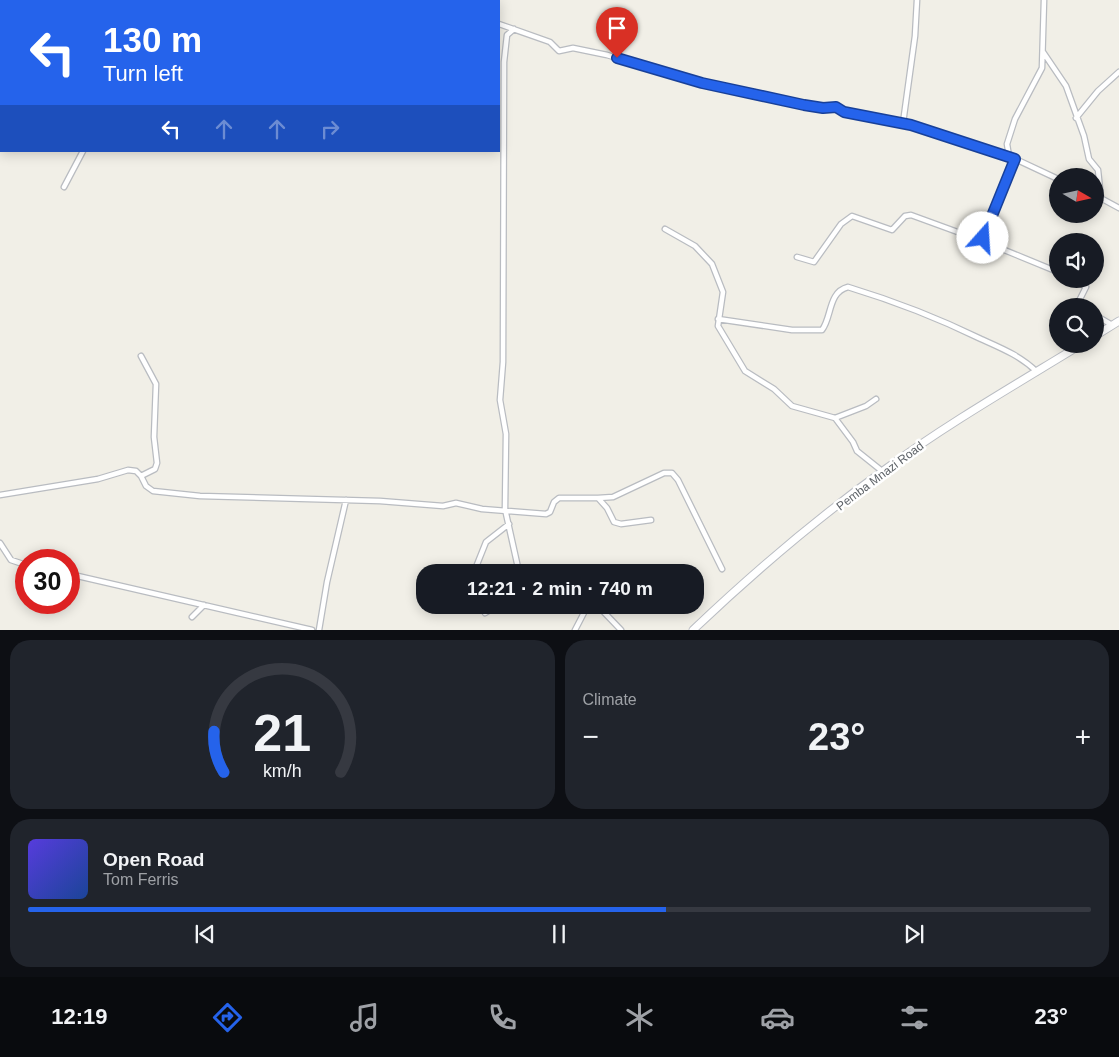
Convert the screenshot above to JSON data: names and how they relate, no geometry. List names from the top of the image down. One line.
{"streets":{"main road":["Pemba Mnazi Road"]},"north":"right","page":{"turn":["130 m","Turn left"],"limit":"30","trip":"12:21 · 2 min · 740 m","tile":"Climate","heat":["−","23°","+"],"song":["Open Road","Tom Ferris"],"tabs":["12:19","23°"],"gauge":["21","km/h"]}}
